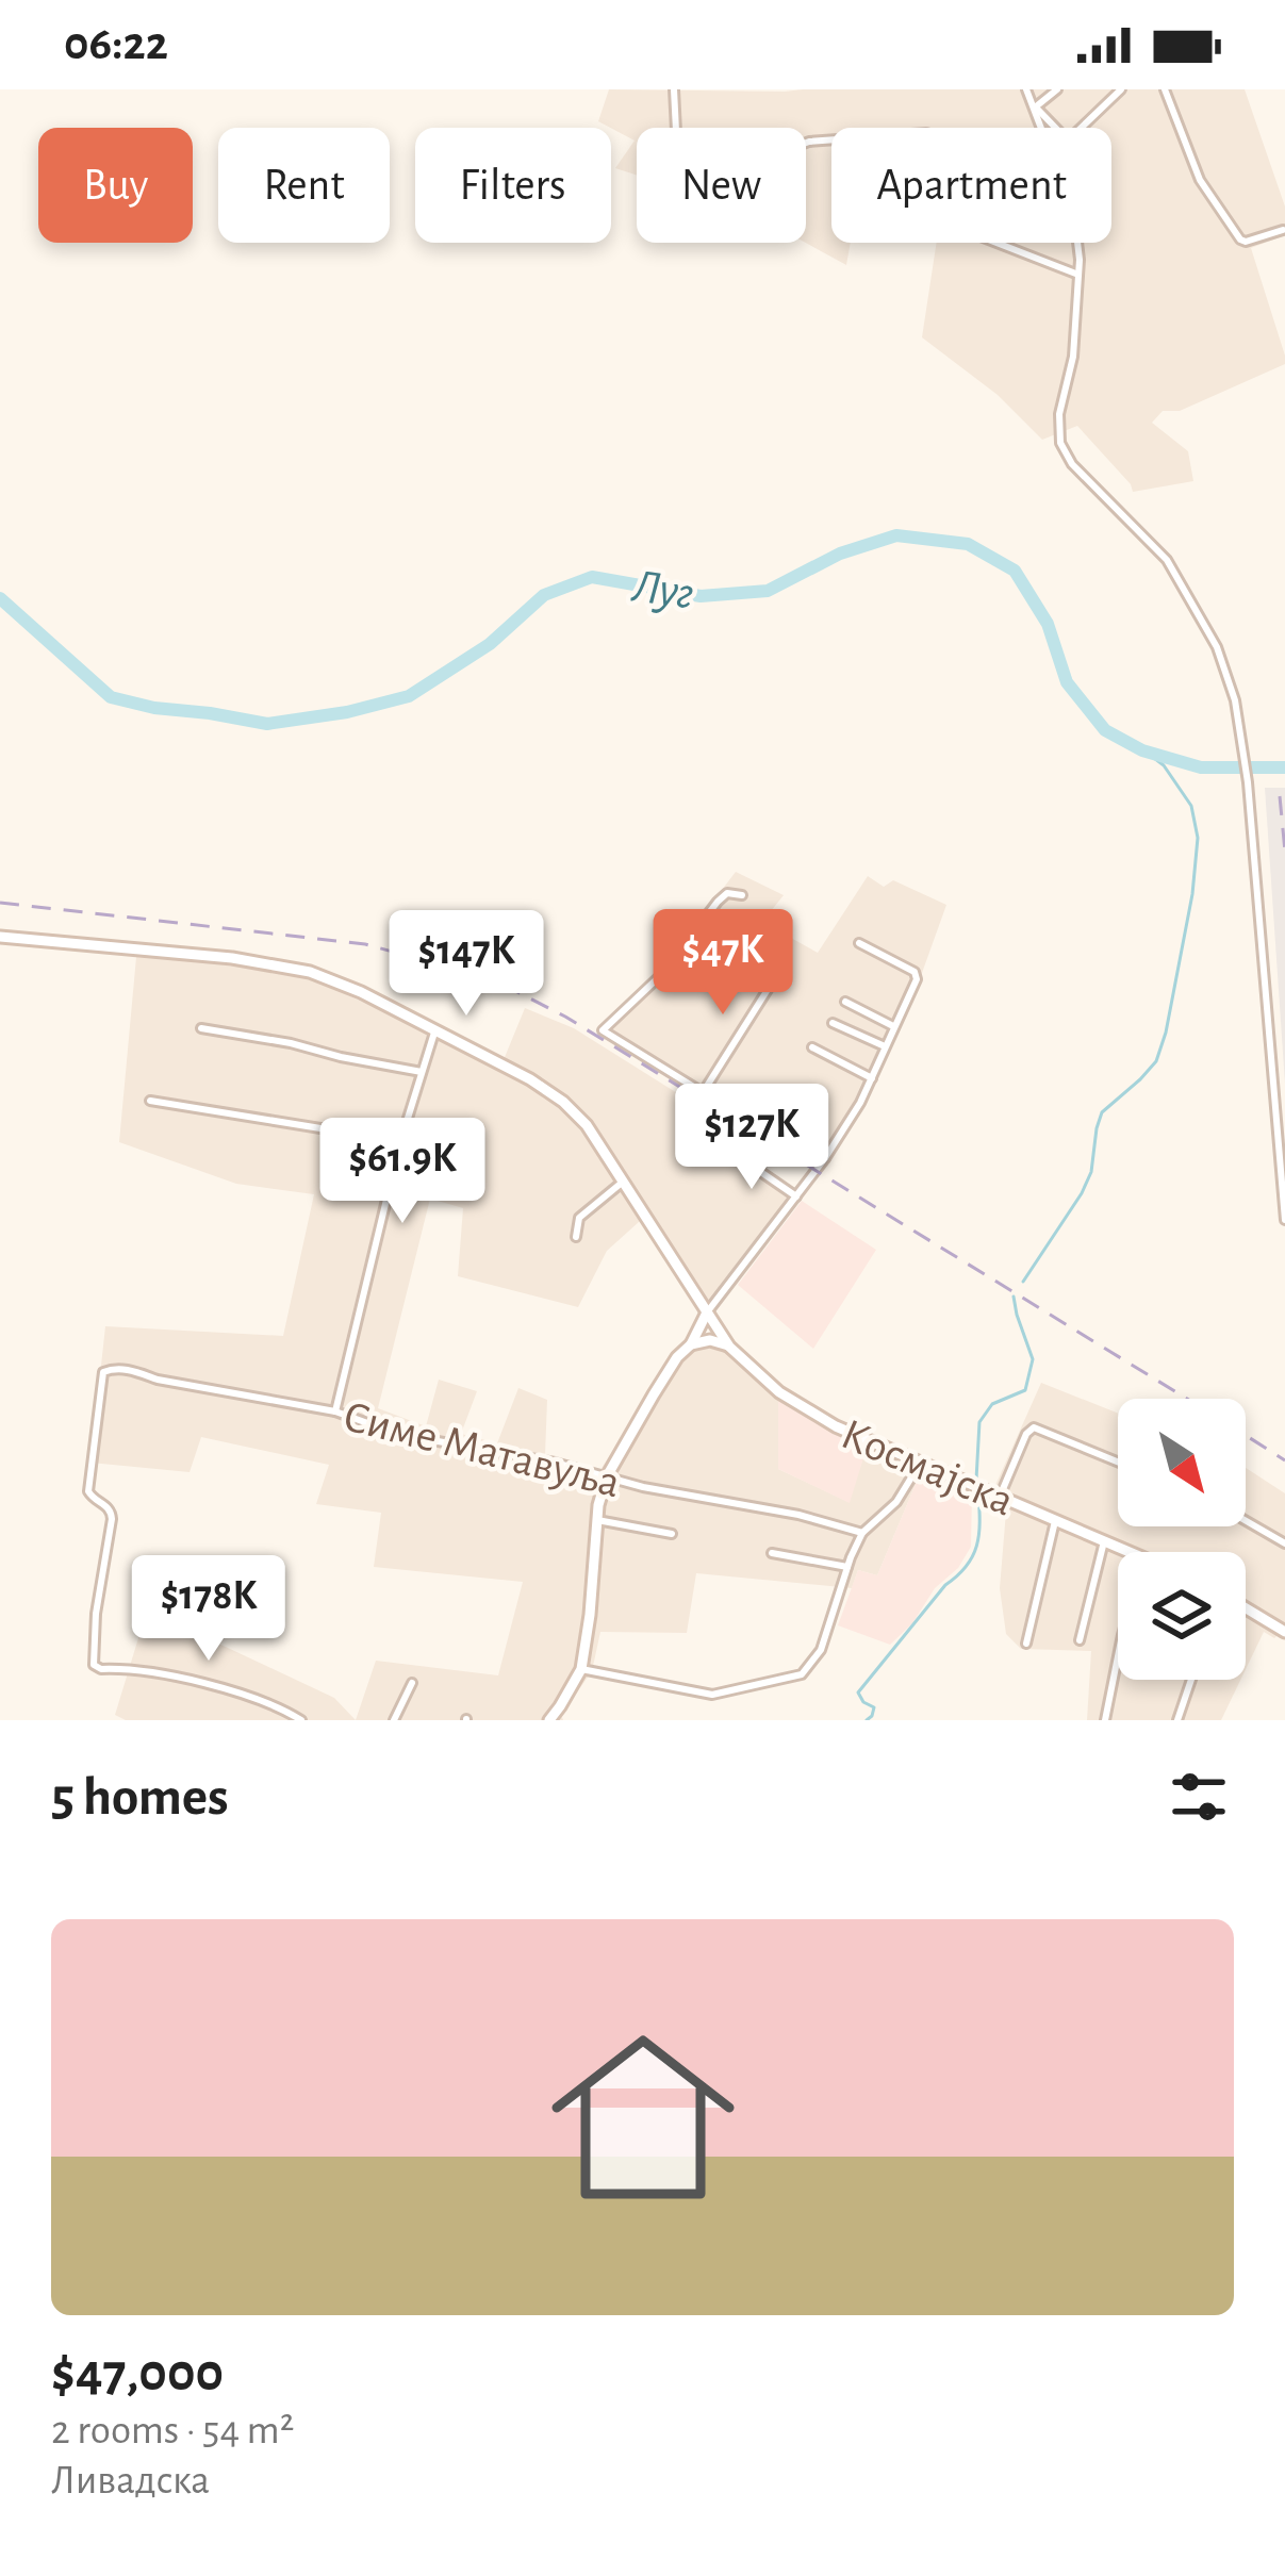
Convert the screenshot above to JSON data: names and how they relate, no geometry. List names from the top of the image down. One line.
{"streets":{"main road":["Космајска"],"street":["Симе Матавуља"]},"water":["Луг"],"north":"bottom right","page":{"status":"06:22","chip":["Buy","Rent","Filters","New","Apartment"],"price":["$47K","$147K","$127K","$61.9K","$178K"],"heading":"5 homes","list":[{"name":"$47,000","note":"2 rooms · 54 m² · Ливадска"}]}}
